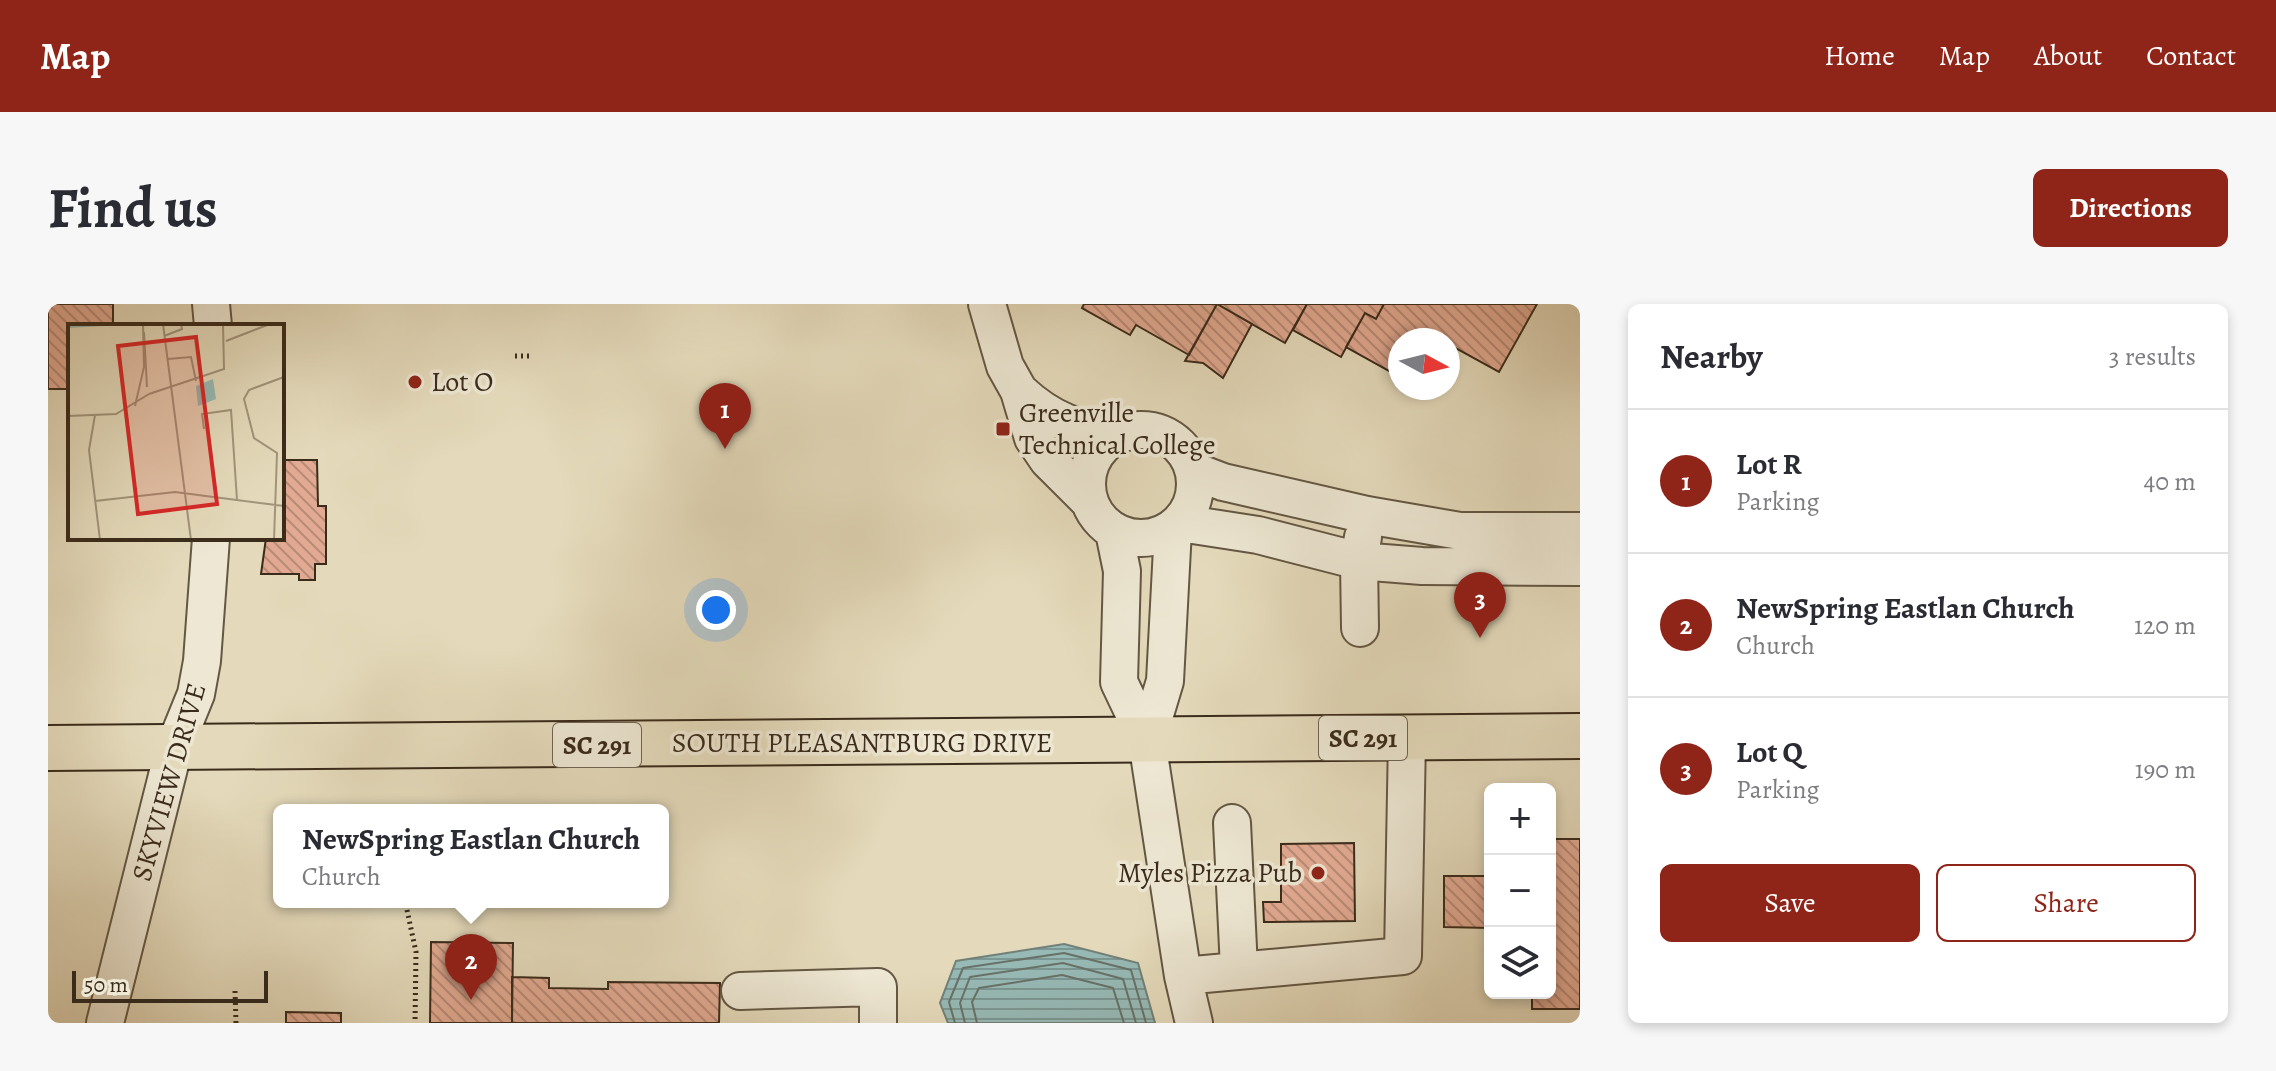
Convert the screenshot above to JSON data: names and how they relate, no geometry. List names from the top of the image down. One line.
{"streets":{"main road":["SC 291","SOUTH PLEASANTBURG DRIVE"],"street":["SKYVIEW DRIVE"]},"crossings":[["SOUTH PLEASANTBURG DRIVE","SKYVIEW DRIVE"]],"places":{"other":["Lot O","Myles Pizza Pub"],"transit":["Greenville Technical College"]},"scale_bar":"50 m","north":"right","page":{"header":"Map","nav":["Home","Map","About","Contact"],"buttons":["Directions",["Save","Share"]],"title":"Find us","heading":["Nearby","3 results"],"pins":["1","3","2"],"list":[{"mark":"1","name":"Lot R","note":"Parking","value":"40 m"},{"mark":"2","name":"NewSpring Eastlan Church","note":"Church","value":"120 m"},{"mark":"3","name":"Lot Q","note":"Parking","value":"190 m"}],"map_buttons":["+","−"],"popup":["NewSpring Eastlan Church","Church"],"scale":"50 m"}}
